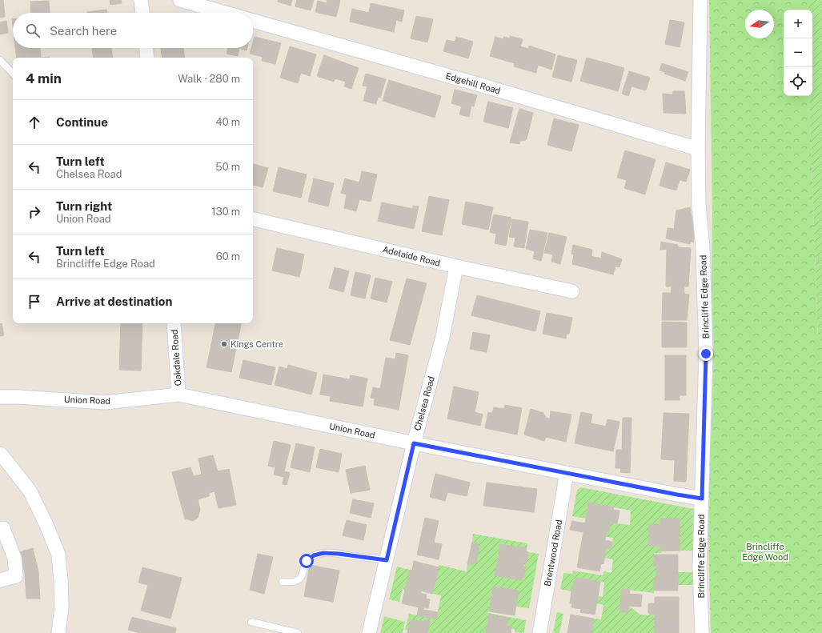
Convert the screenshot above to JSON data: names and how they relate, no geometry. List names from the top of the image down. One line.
{"streets":{"street":["Edgehill Road","Adelaide Road","Brincliffe Edge Road","Oakdale Road","Union Road","Chelsea Road","Brentwood Road"]},"crossings":[["Edgehill Road","Brincliffe Edge Road"],["Adelaide Road","Chelsea Road"],["Brincliffe Edge Road","Union Road"],["Oakdale Road","Union Road"],["Union Road","Chelsea Road"],["Union Road","Brentwood Road"]],"parks":["Brincliffe Edge Wood"],"places":["Kings Centre"],"north":"left","page":{"map_buttons":["+","−"],"search":"Search here","heading":["4 min","Walk · 280 m"],"list":[["Continue","40 m"],["Turn left","Chelsea Road","50 m"],["Turn right","Union Road","130 m"],["Turn left","Brincliffe Edge Road","60 m"],"Arrive at destination"]}}
